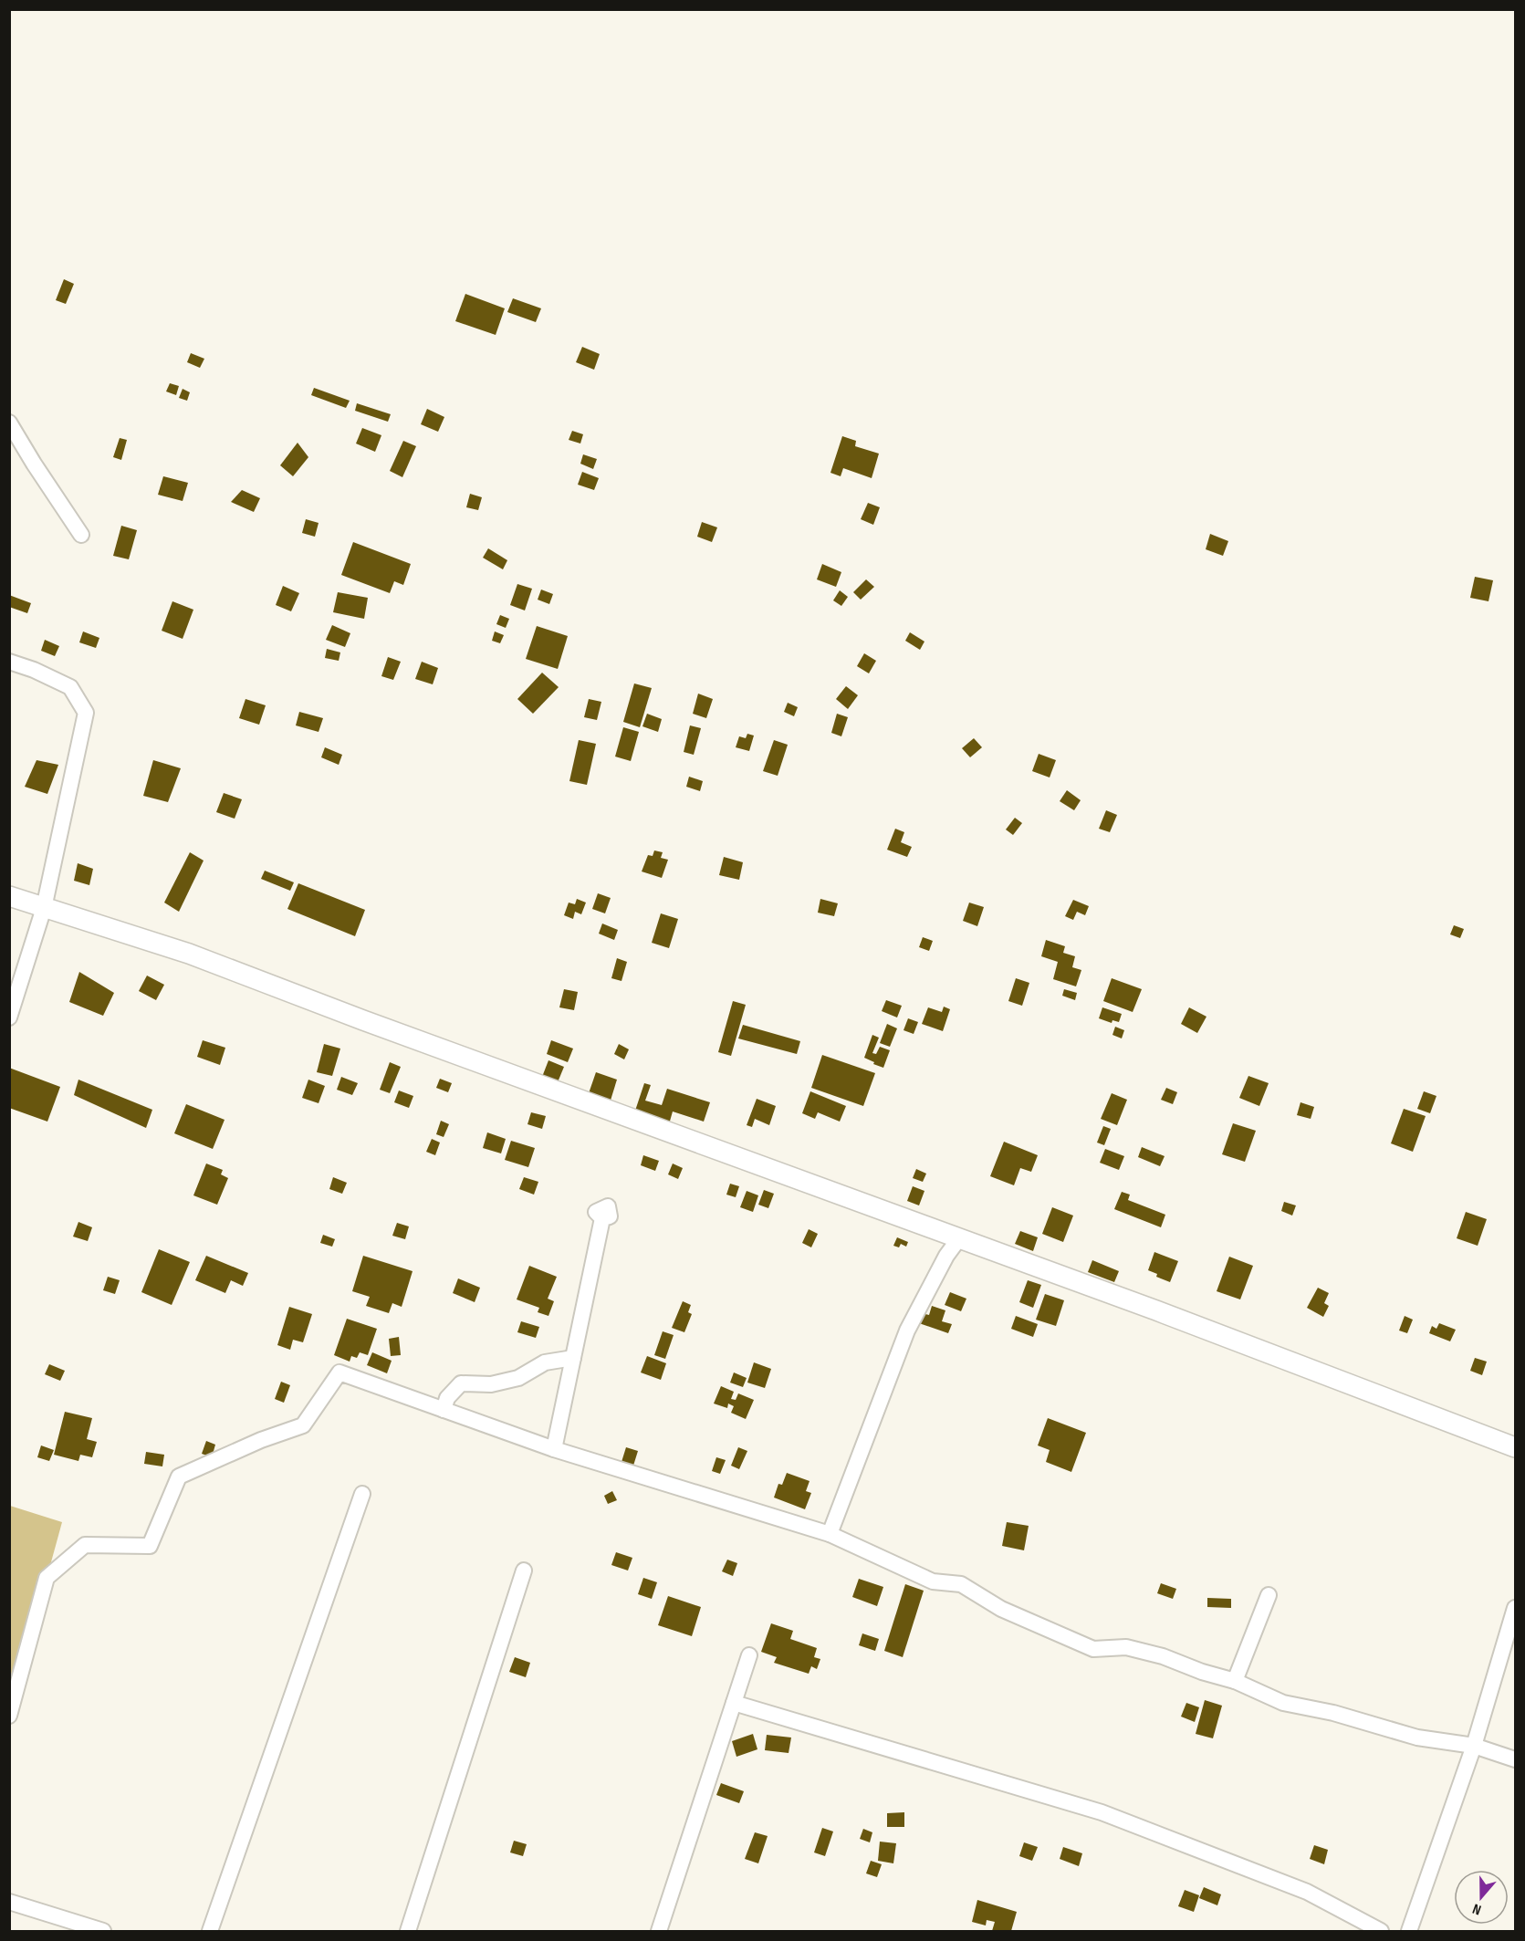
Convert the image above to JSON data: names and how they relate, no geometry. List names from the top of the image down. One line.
{"north":"bottom"}
